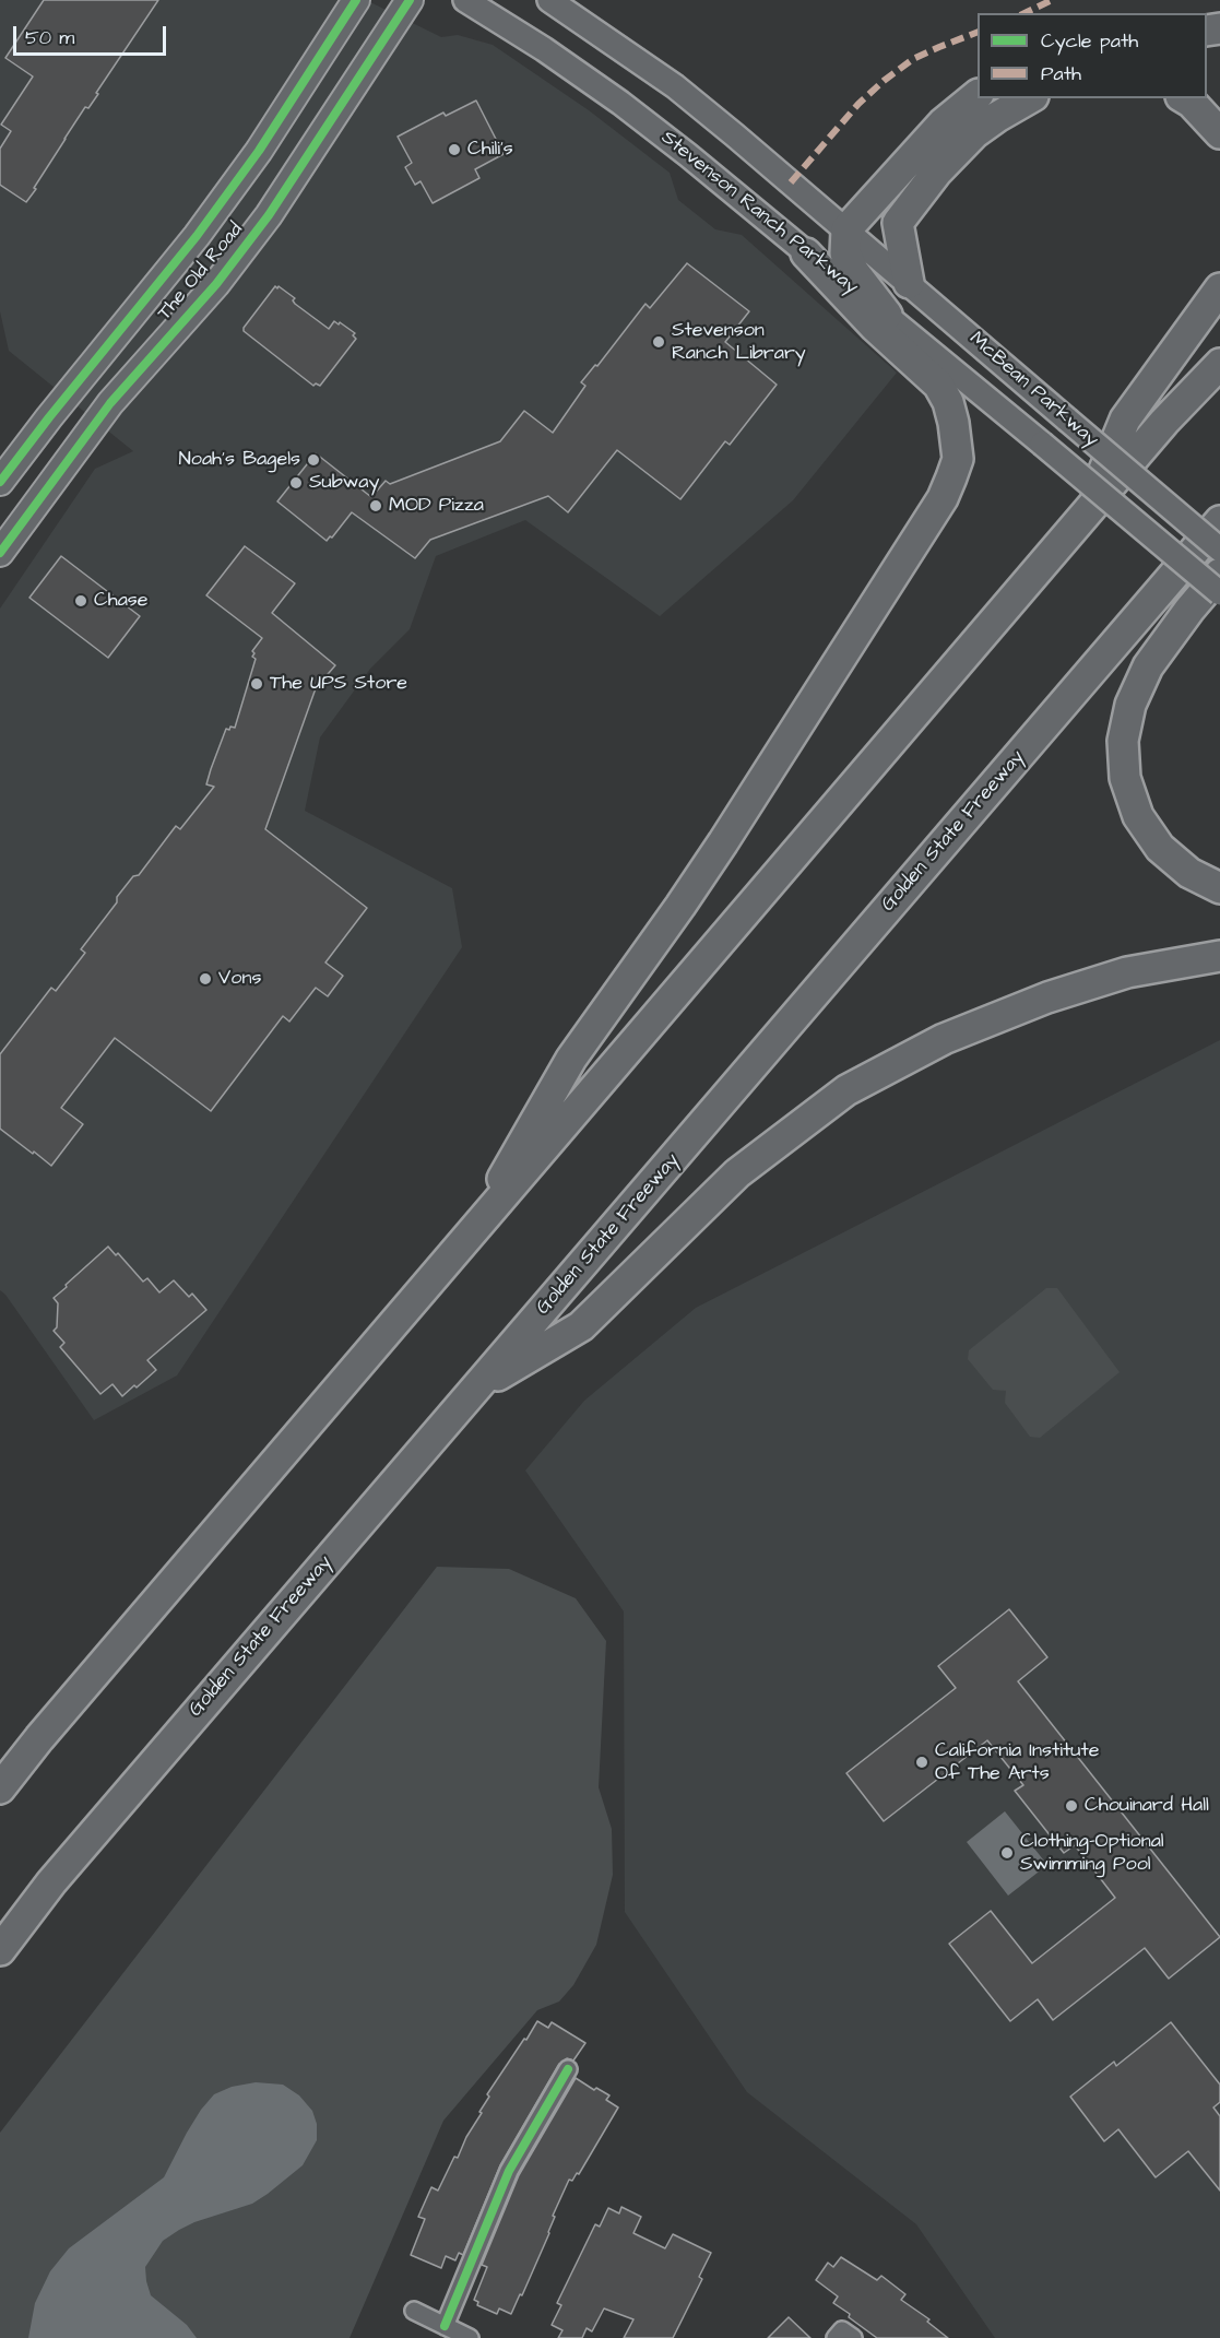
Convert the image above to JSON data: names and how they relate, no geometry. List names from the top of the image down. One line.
{"streets":{"highway":["Golden State Freeway"],"main road":["Stevenson Ranch Parkway","The Old Road","McBean Parkway"]},"crossings":[["Stevenson Ranch Parkway","McBean Parkway"]],"places":["Chili's","Stevenson Ranch Library","Noah's Bagels","Subway","MOD Pizza","Chase","The UPS Store","Vons","California Institute Of The Arts","Chouinard Hall","Clothing-Optional Swimming Pool"],"legend":["Cycle path","Path"],"scale_bar":"50 m"}
